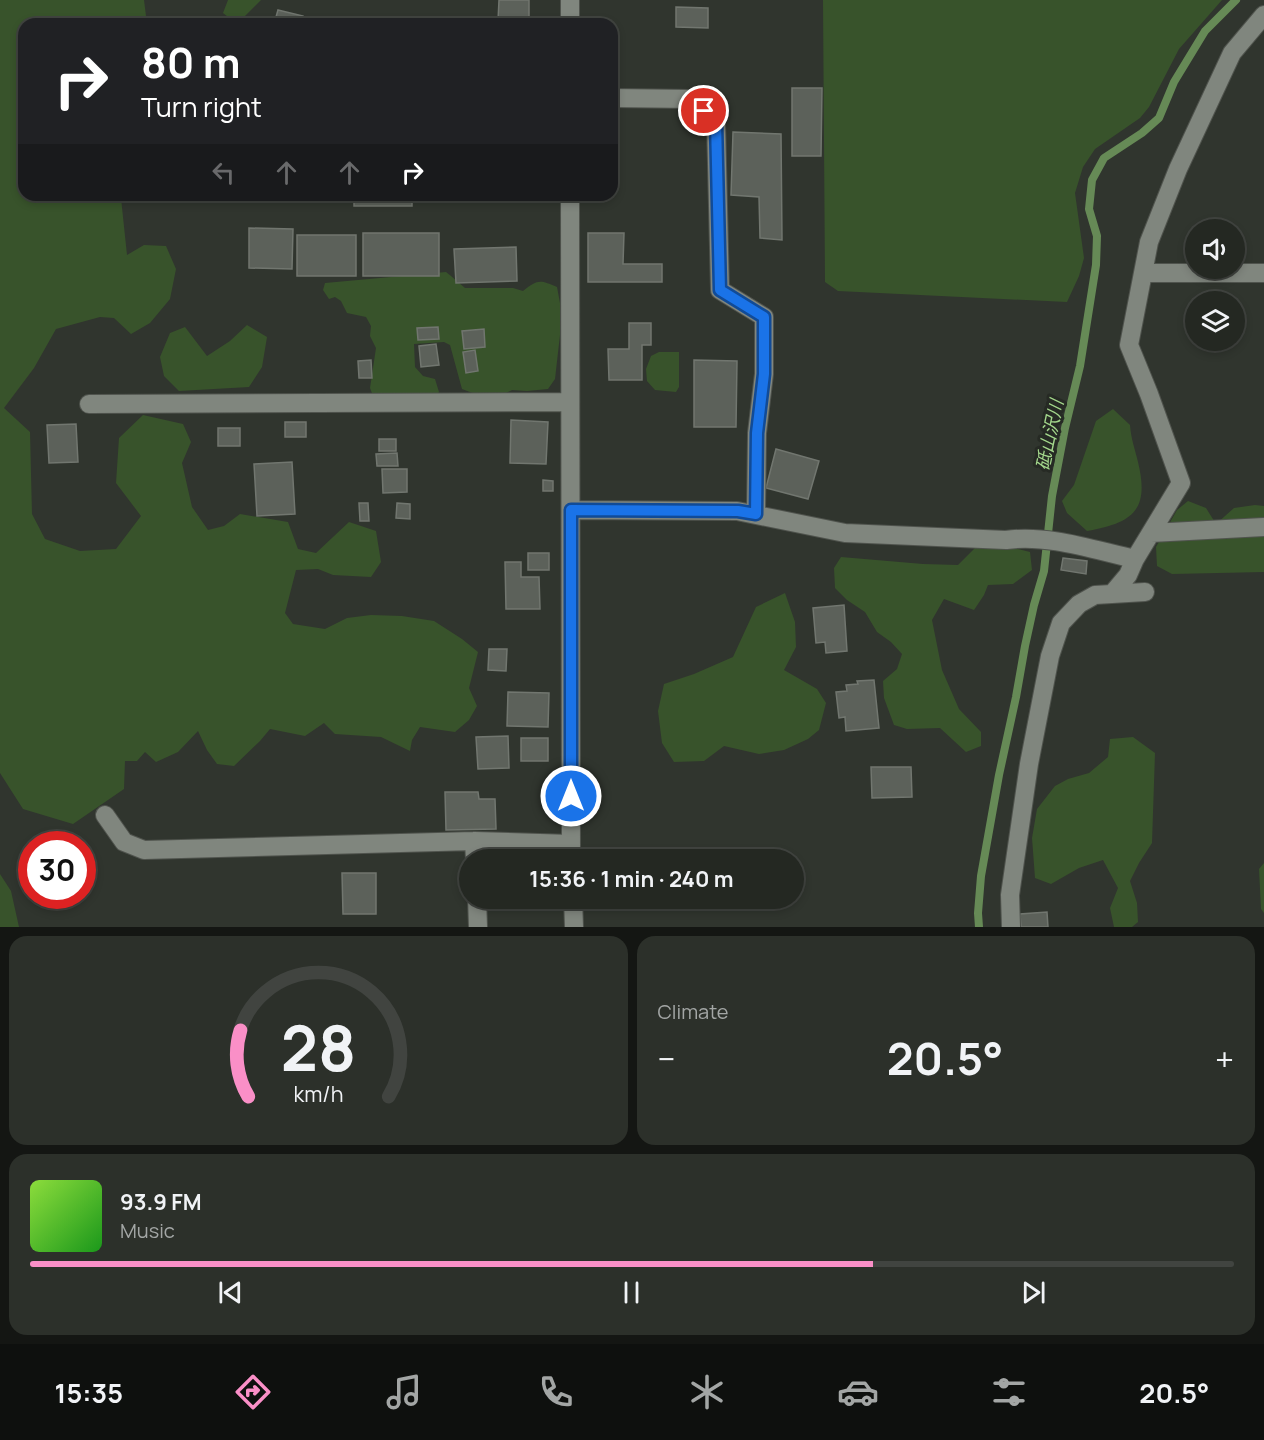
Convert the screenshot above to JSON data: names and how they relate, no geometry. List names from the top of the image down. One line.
{"water":["砥山沢川"],"page":{"turn":["80 m","Turn right"],"limit":"30","trip":"15:36 · 1 min · 240 m","tile":"Climate","heat":["−","20.5°","+"],"song":["93.9 FM","Music"],"tabs":["15:35","20.5°"],"gauge":["28","km/h"]}}
